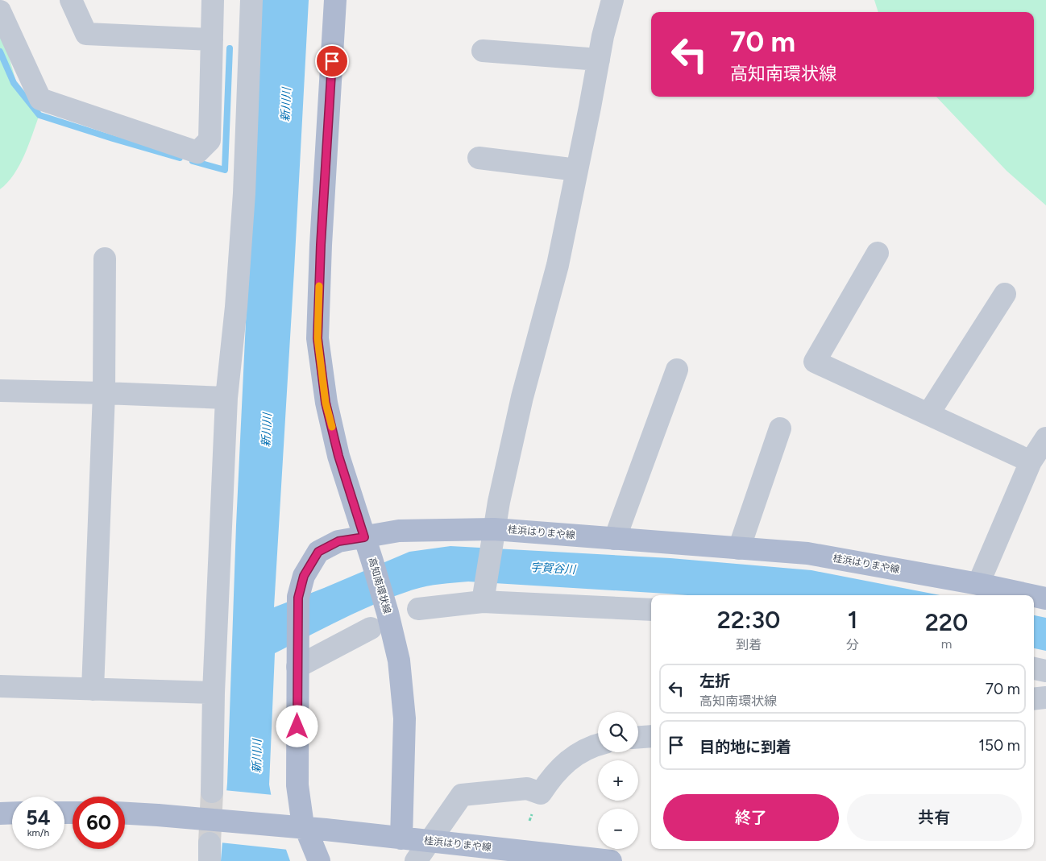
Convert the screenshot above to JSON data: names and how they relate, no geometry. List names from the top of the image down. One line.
{"streets":{"main road":["桂浜はりまや線","高知南環状線"]},"crossings":[["桂浜はりまや線","高知南環状線"]],"water":["新川川","宇賀谷川"],"page":{"turn":["70 m","高知南環状線"],"eta":["22:30","到着","1","分","220","m"],"list":[{"name":"左折","note":"高知南環状線","value":"70 m"},{"name":"目的地に到着","value":"150 m"}],"map_buttons":["+","−"],"buttons":["終了","共有"],"speed":"54 km/h","limit":"60"}}
